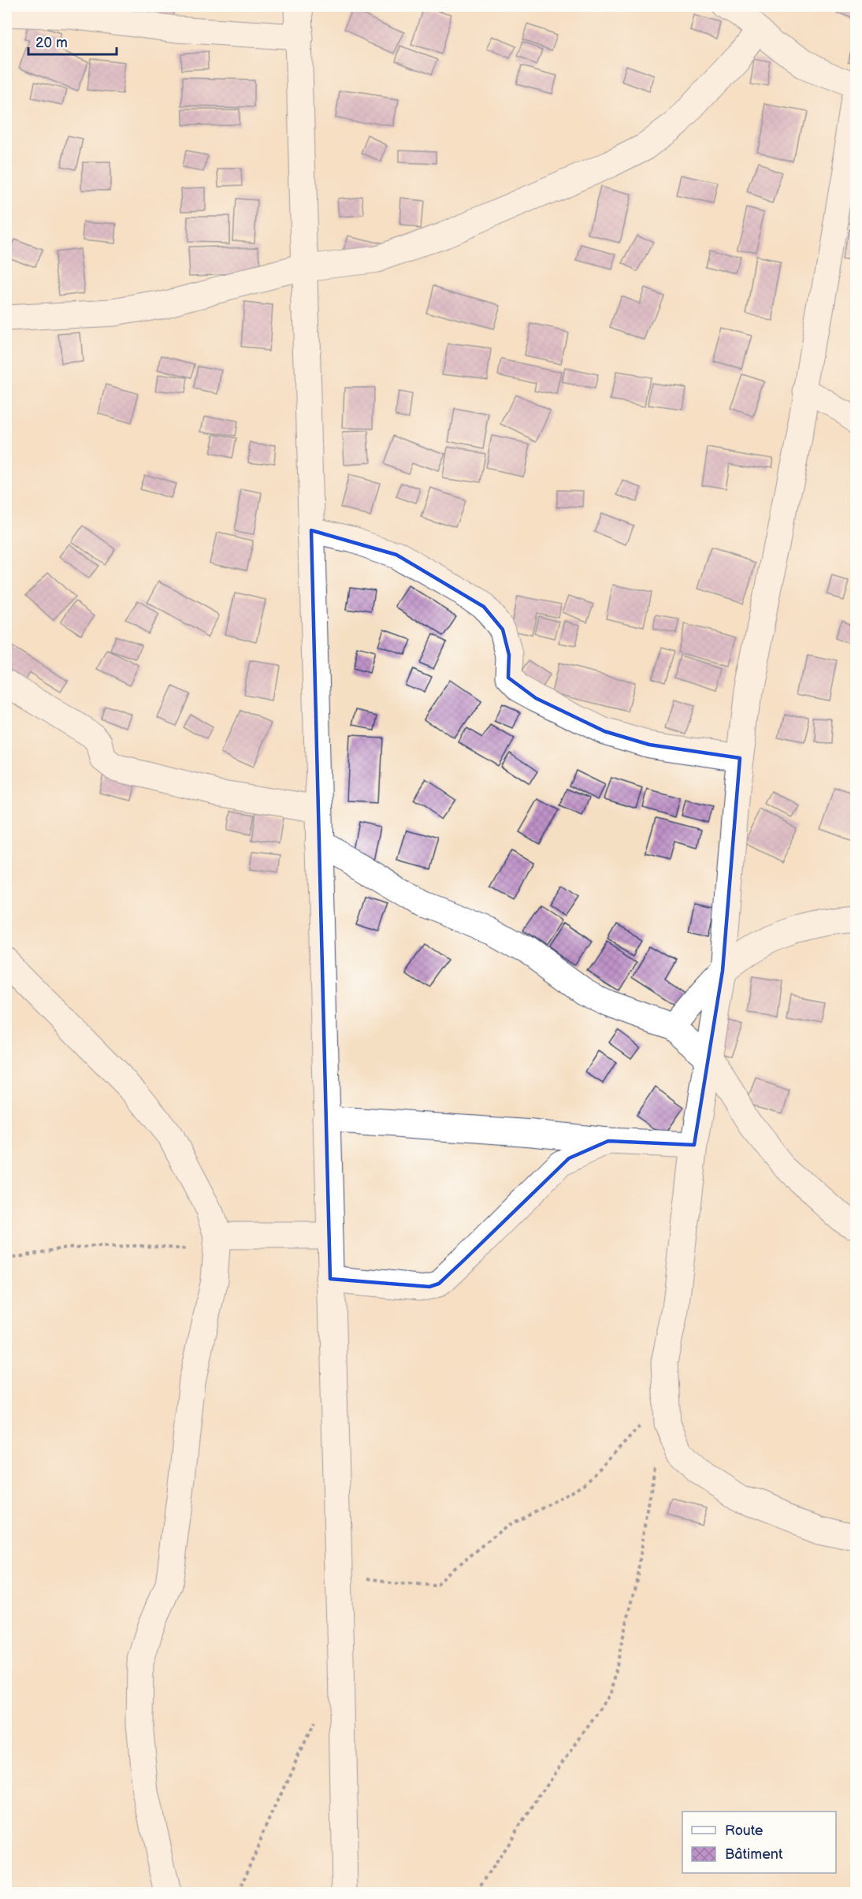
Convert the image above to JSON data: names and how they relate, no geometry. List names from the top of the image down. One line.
{"legend":["Route","Bâtiment"],"scale_bar":"20 m"}
